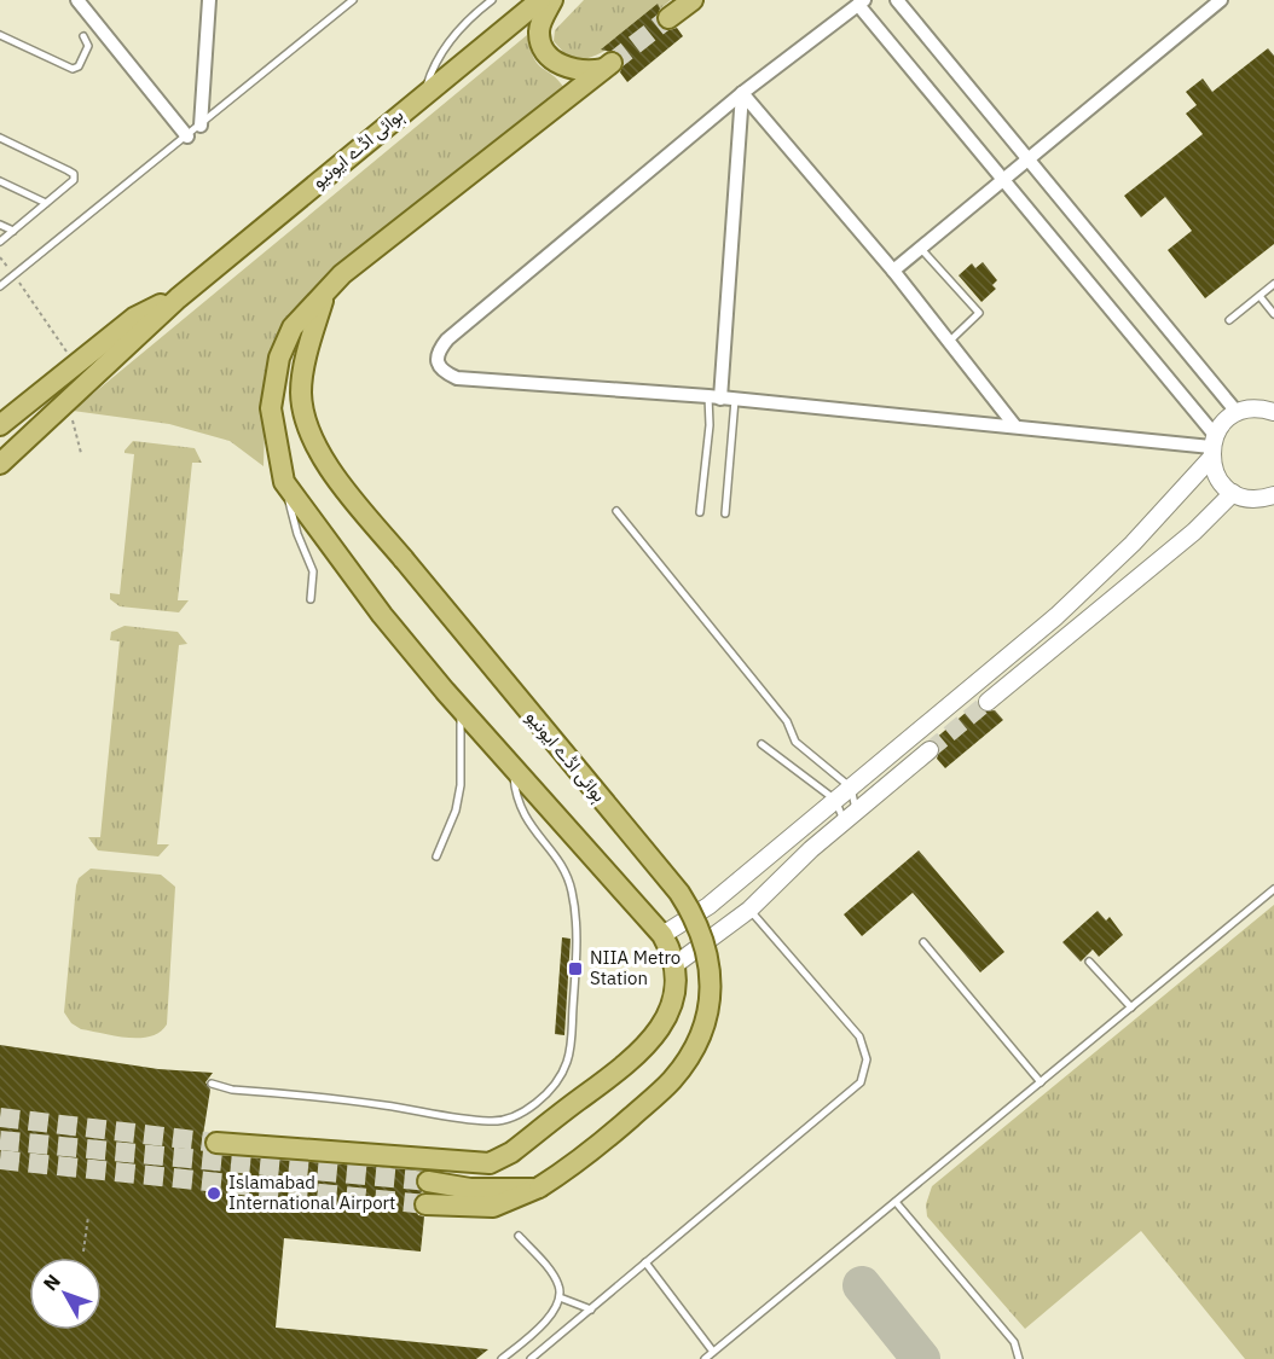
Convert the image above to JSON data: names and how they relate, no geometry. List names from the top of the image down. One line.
{"streets":{"main road":["ہوائی اڈے ایونیو"]},"places":{"transit":["NIIA Metro Station"],"other":["Islamabad International Airport"]},"north":"top left"}
